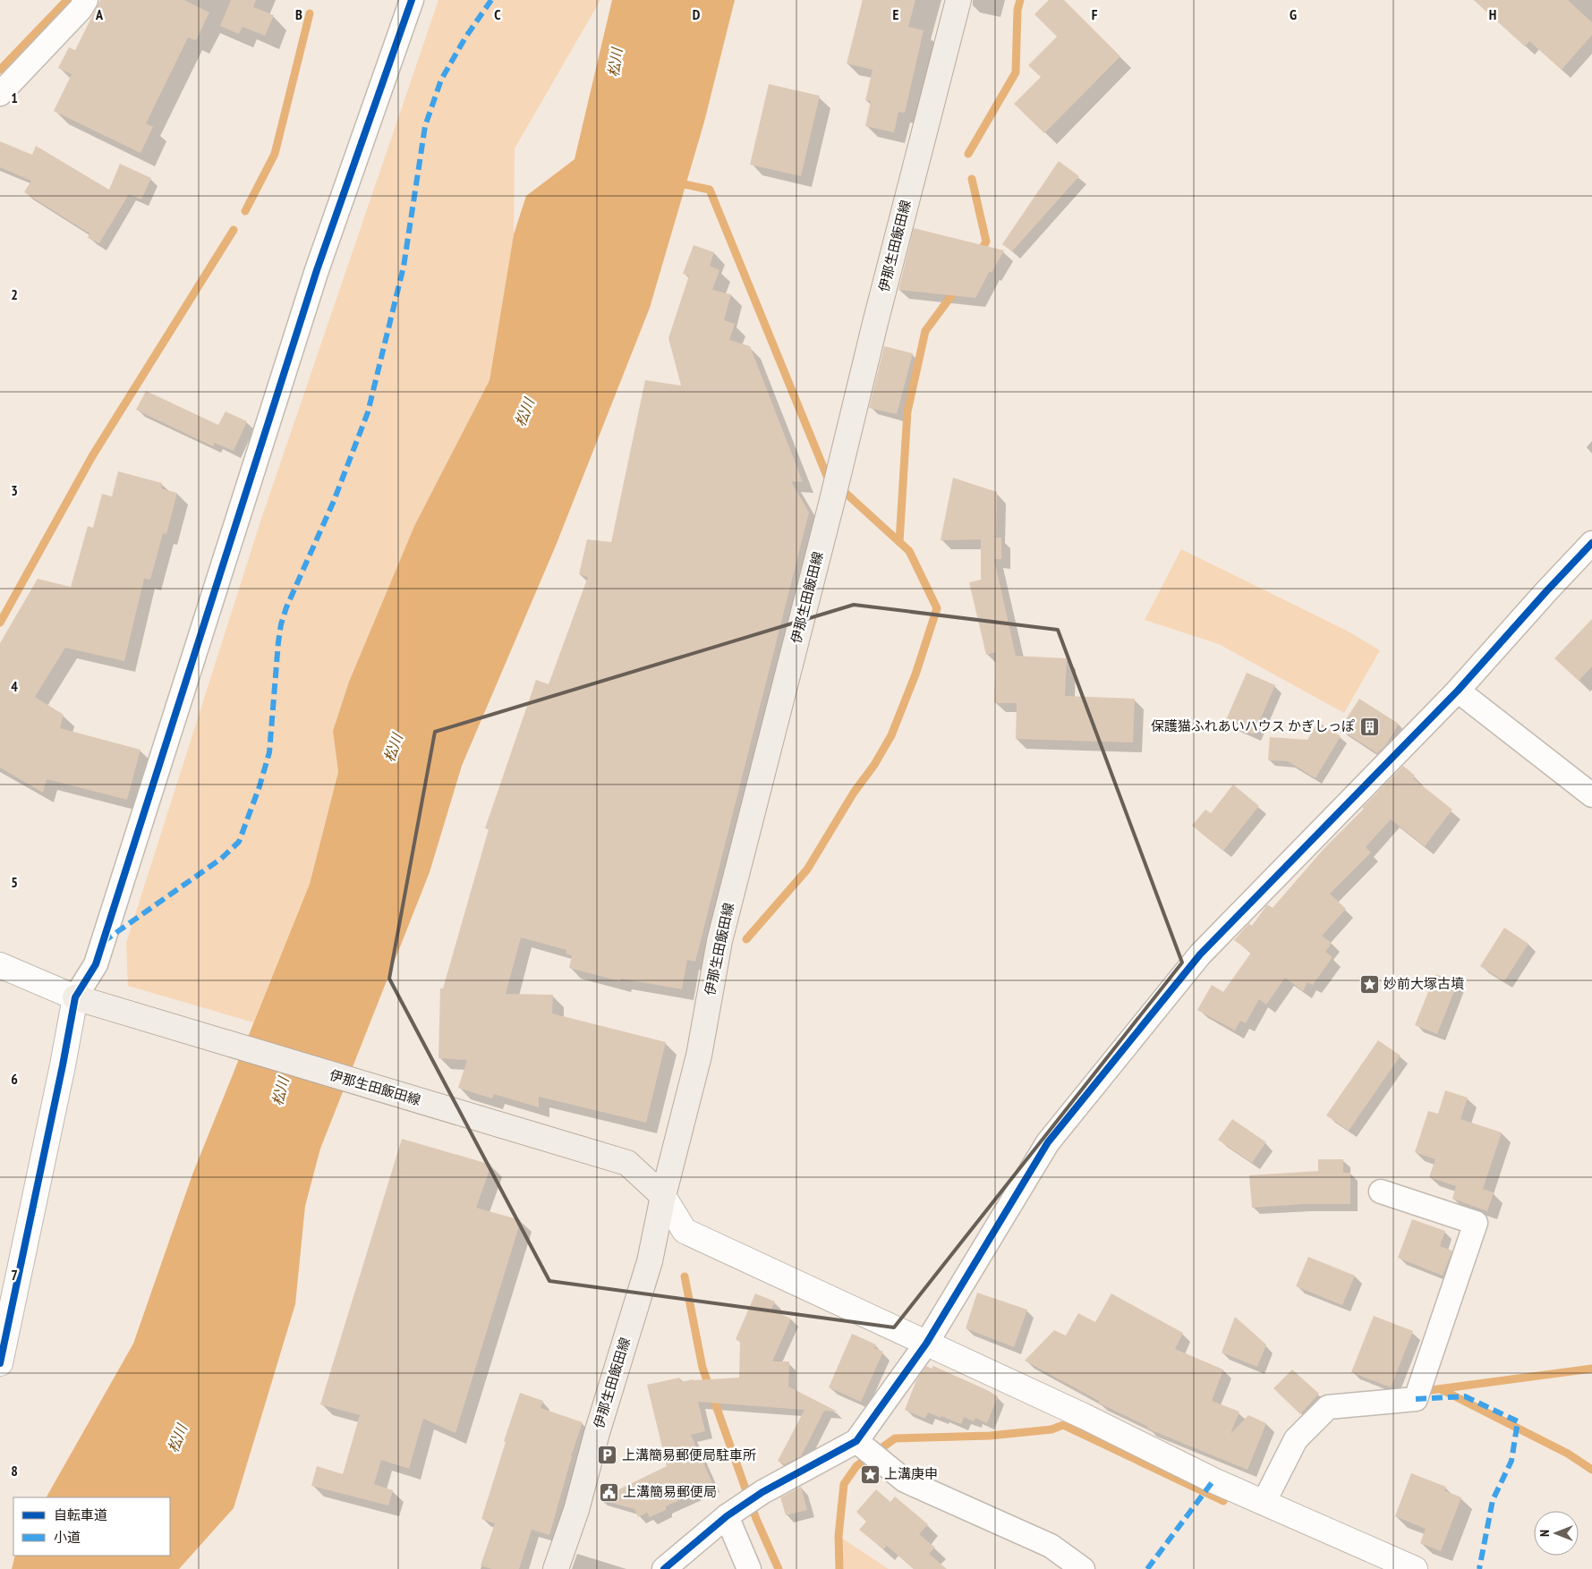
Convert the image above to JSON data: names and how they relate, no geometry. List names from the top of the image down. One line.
{"streets":{"main road":["伊那生田飯田線"]},"water":["松川"],"places":{"building":["保護猫ふれあいハウス かぎしっぽ"],"place":["妙前大塚古墳","上溝庚申"],"parking":["上溝簡易郵便局駐車所"],"public building":["上溝簡易郵便局"]},"legend":["自転車道","小道"],"north":"left","grid":{"columns":["A","B","C","D","E","F","G","H"],"rows":["1","2","3","4","5","6","7","8"]}}
